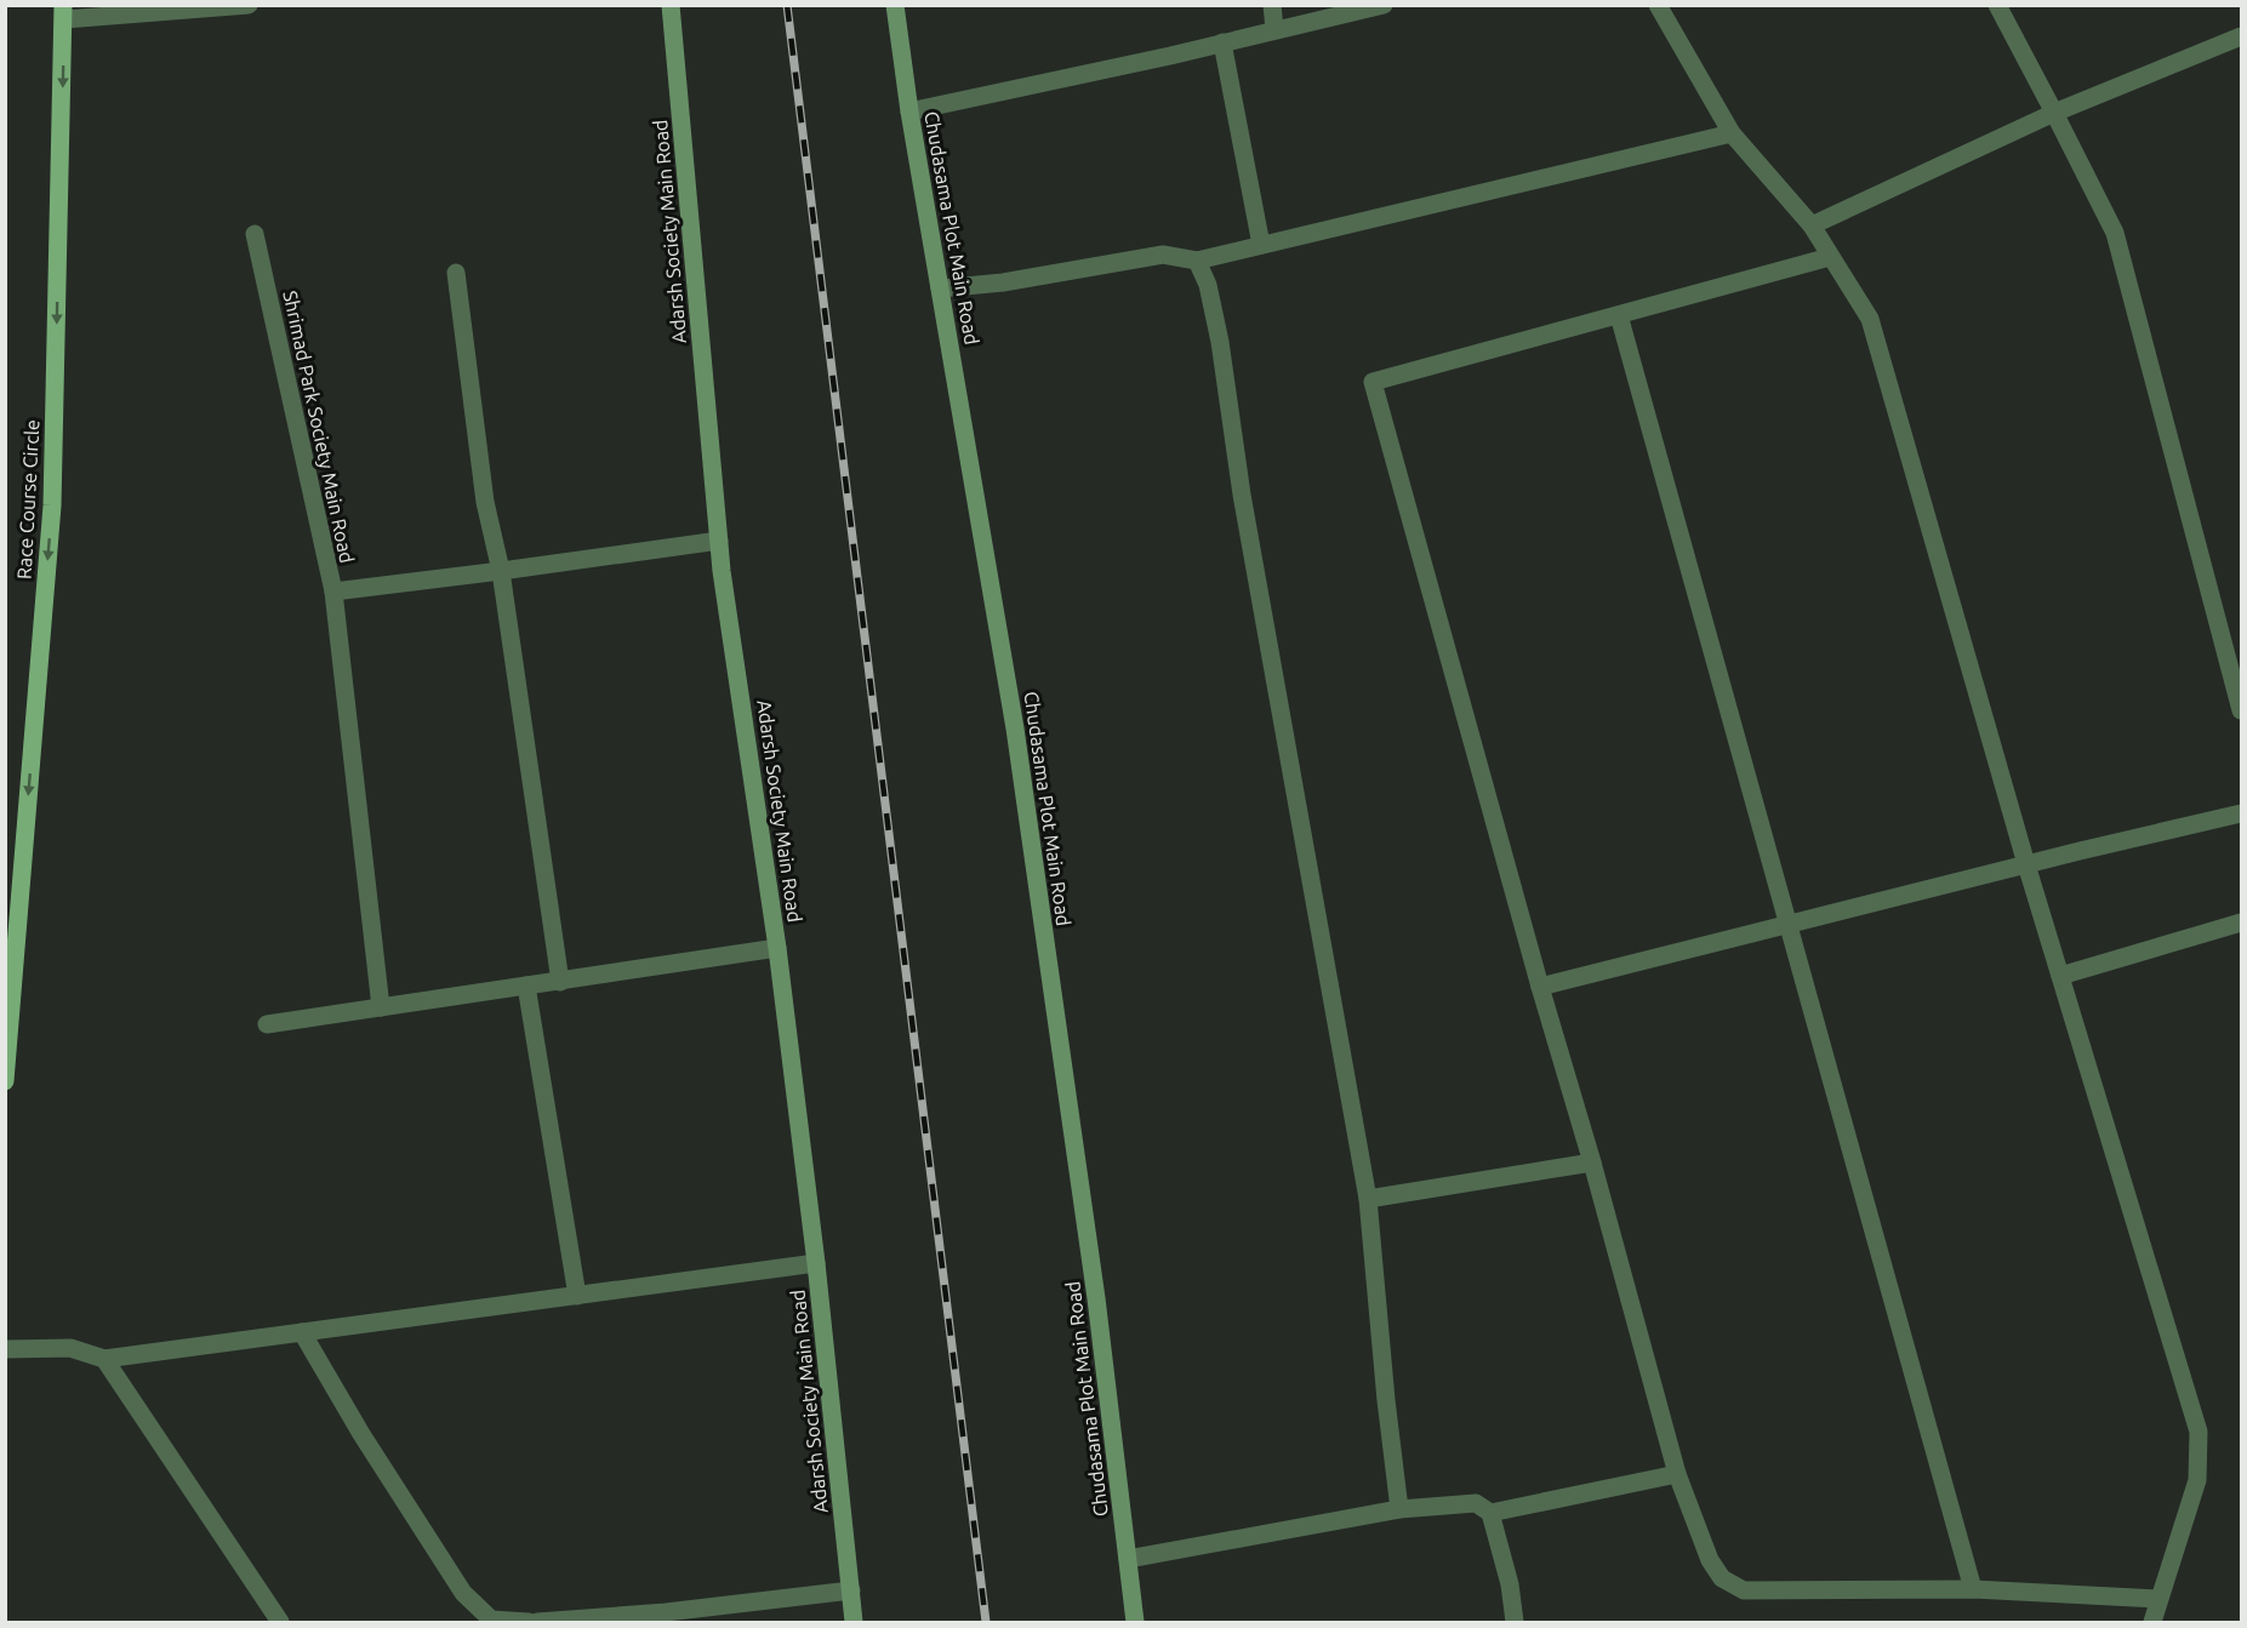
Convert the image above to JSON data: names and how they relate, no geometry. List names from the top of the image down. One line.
{"streets":{"main road":["Race Course Circle"],"street":["Chudasama Plot Main Road","Adarsh Society Main Road","Shrimad Park Society Main Road"]},"crossings":[["Adarsh Society Main Road","Shrimad Park Society Main Road"]],"one_way":["Race Course Circle"]}
